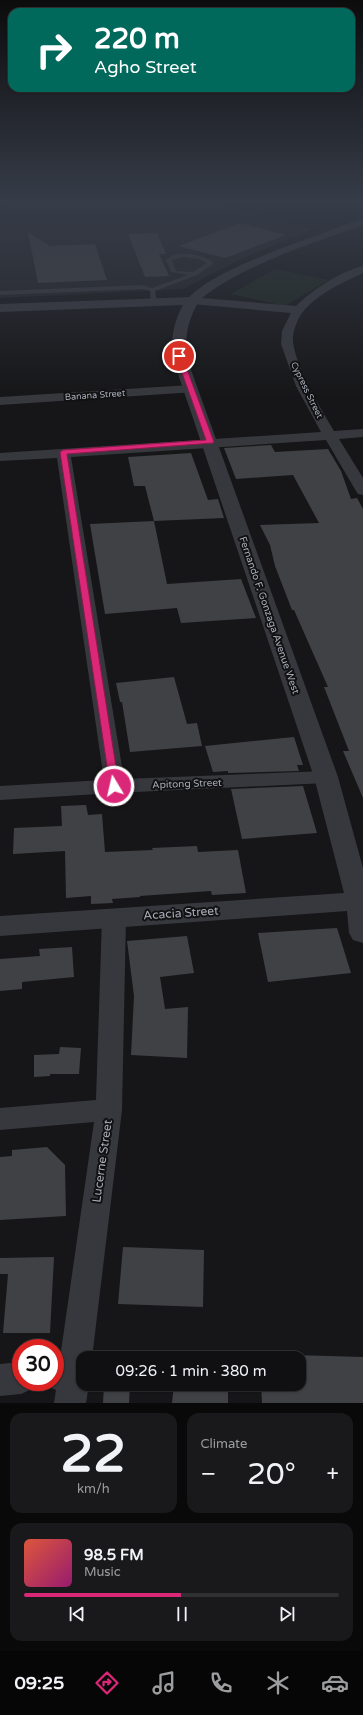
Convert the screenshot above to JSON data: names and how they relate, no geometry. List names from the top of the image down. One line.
{"streets":{"street":["Cypress Street","Banana Street","Fernando F. Gonzaga Avenue West","Apitong Street","Acacia Street","Lucerne Street"]},"crossings":[["Banana Street","Fernando F. Gonzaga Avenue West"],["Fernando F. Gonzaga Avenue West","Apitong Street"],["Fernando F. Gonzaga Avenue West","Acacia Street"],["Acacia Street","Lucerne Street"]],"page":{"turn":["220 m","Agho Street"],"limit":"30","trip":"09:26 · 1 min · 380 m","tile":[["22","km/h"],"Climate"],"heat":["−","20°","+"],"song":["98.5 FM","Music"],"tabs":"09:25"}}
